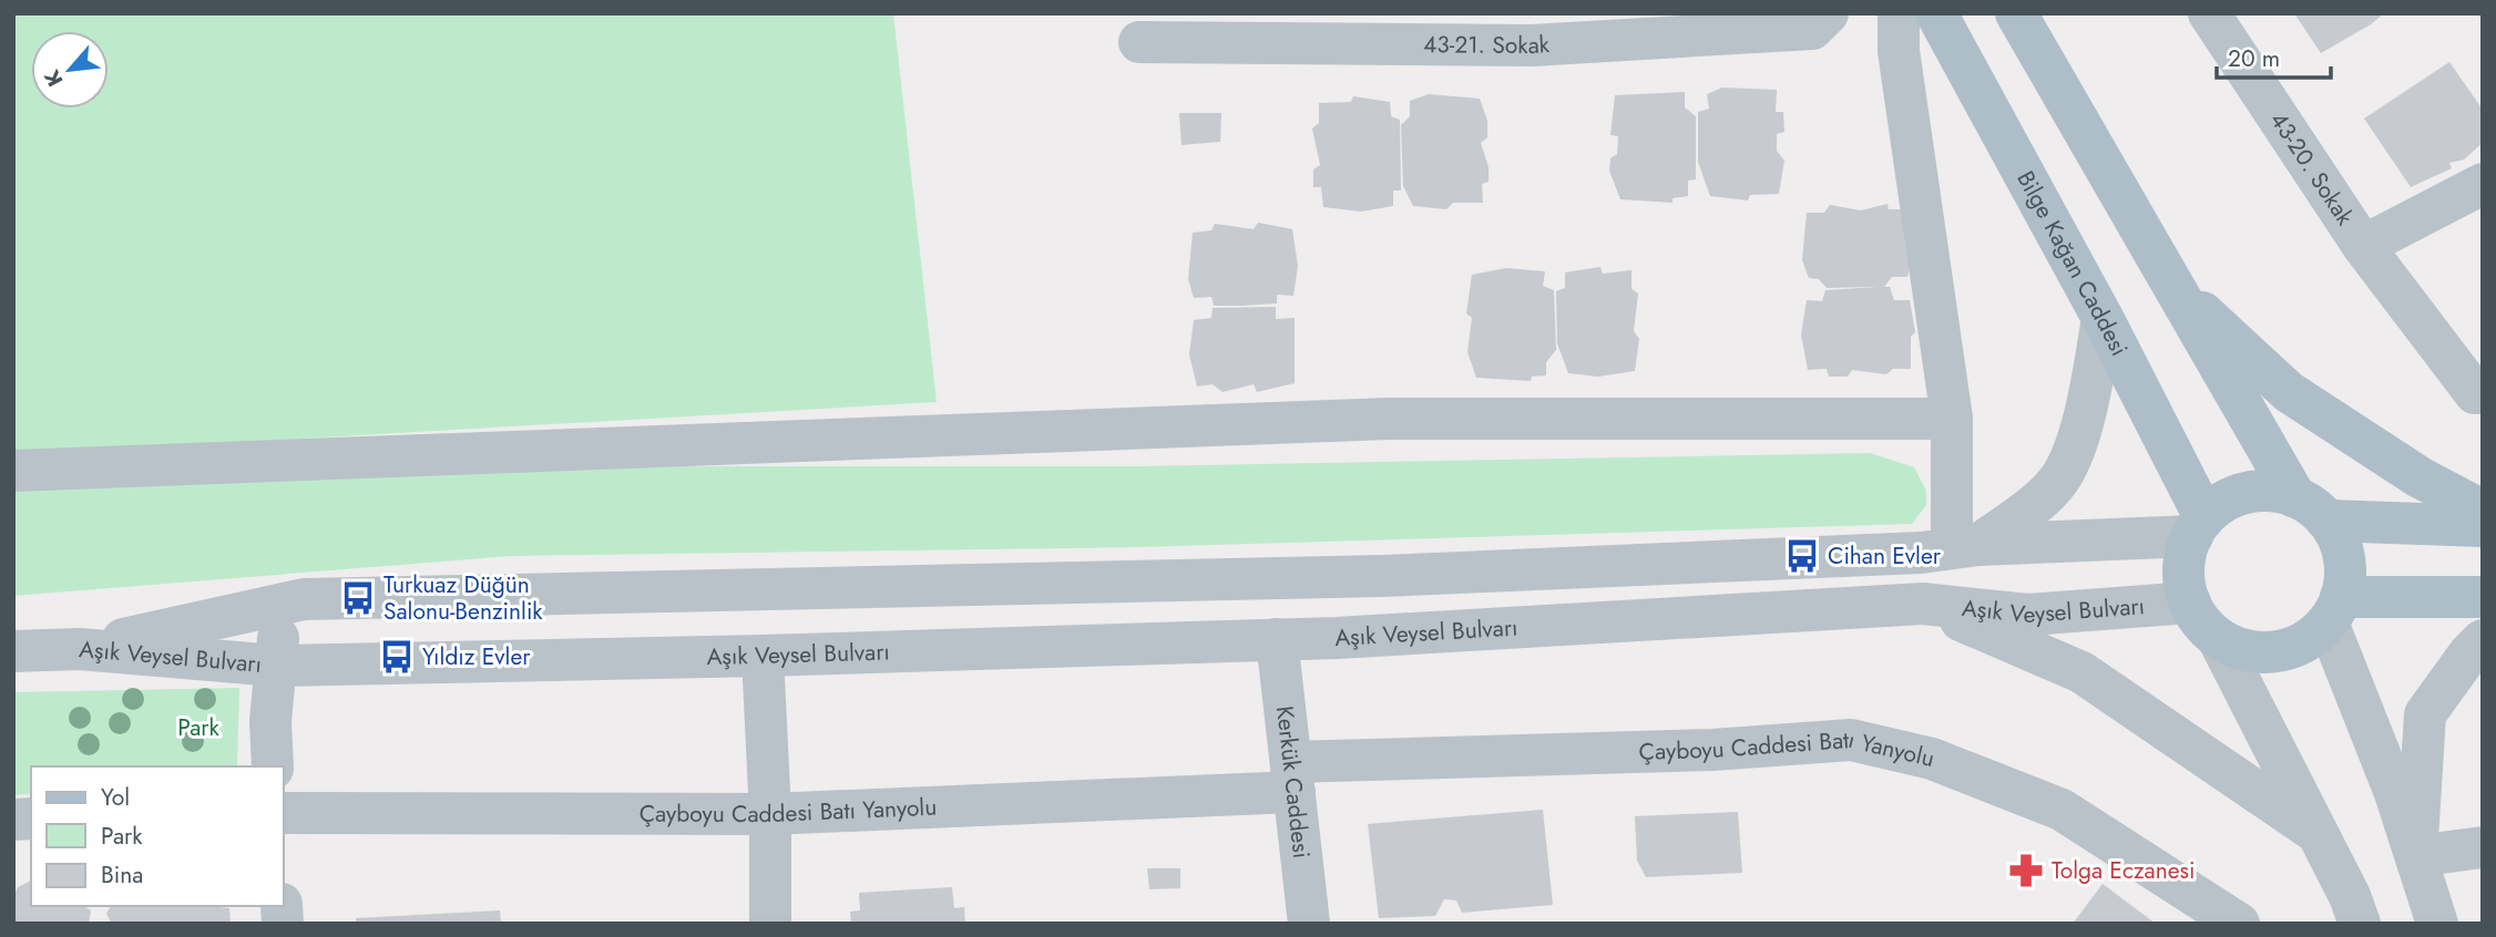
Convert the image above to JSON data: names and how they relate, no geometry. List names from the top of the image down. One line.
{"streets":{"main road":["Bilge Kağan Caddesi"],"street":["43-21. Sokak","43-20. Sokak","Aşık Veysel Bulvarı","Çayboyu Caddesi Batı Yanyolu","Kerkük Caddesi"]},"crossings":[["Bilge Kağan Caddesi","Aşık Veysel Bulvarı"],["Aşık Veysel Bulvarı","Kerkük Caddesi"],["Çayboyu Caddesi Batı Yanyolu","Kerkük Caddesi"]],"parks":["Park"],"places":{"bus stop":["Cihan Evler","Turkuaz Düğün Salonu-Benzinlik","Yıldız Evler"],"pharmacy":["Tolga Eczanesi"]},"legend":["Yol","Park","Bina"],"scale_bar":"20 m","north":"bottom left"}
